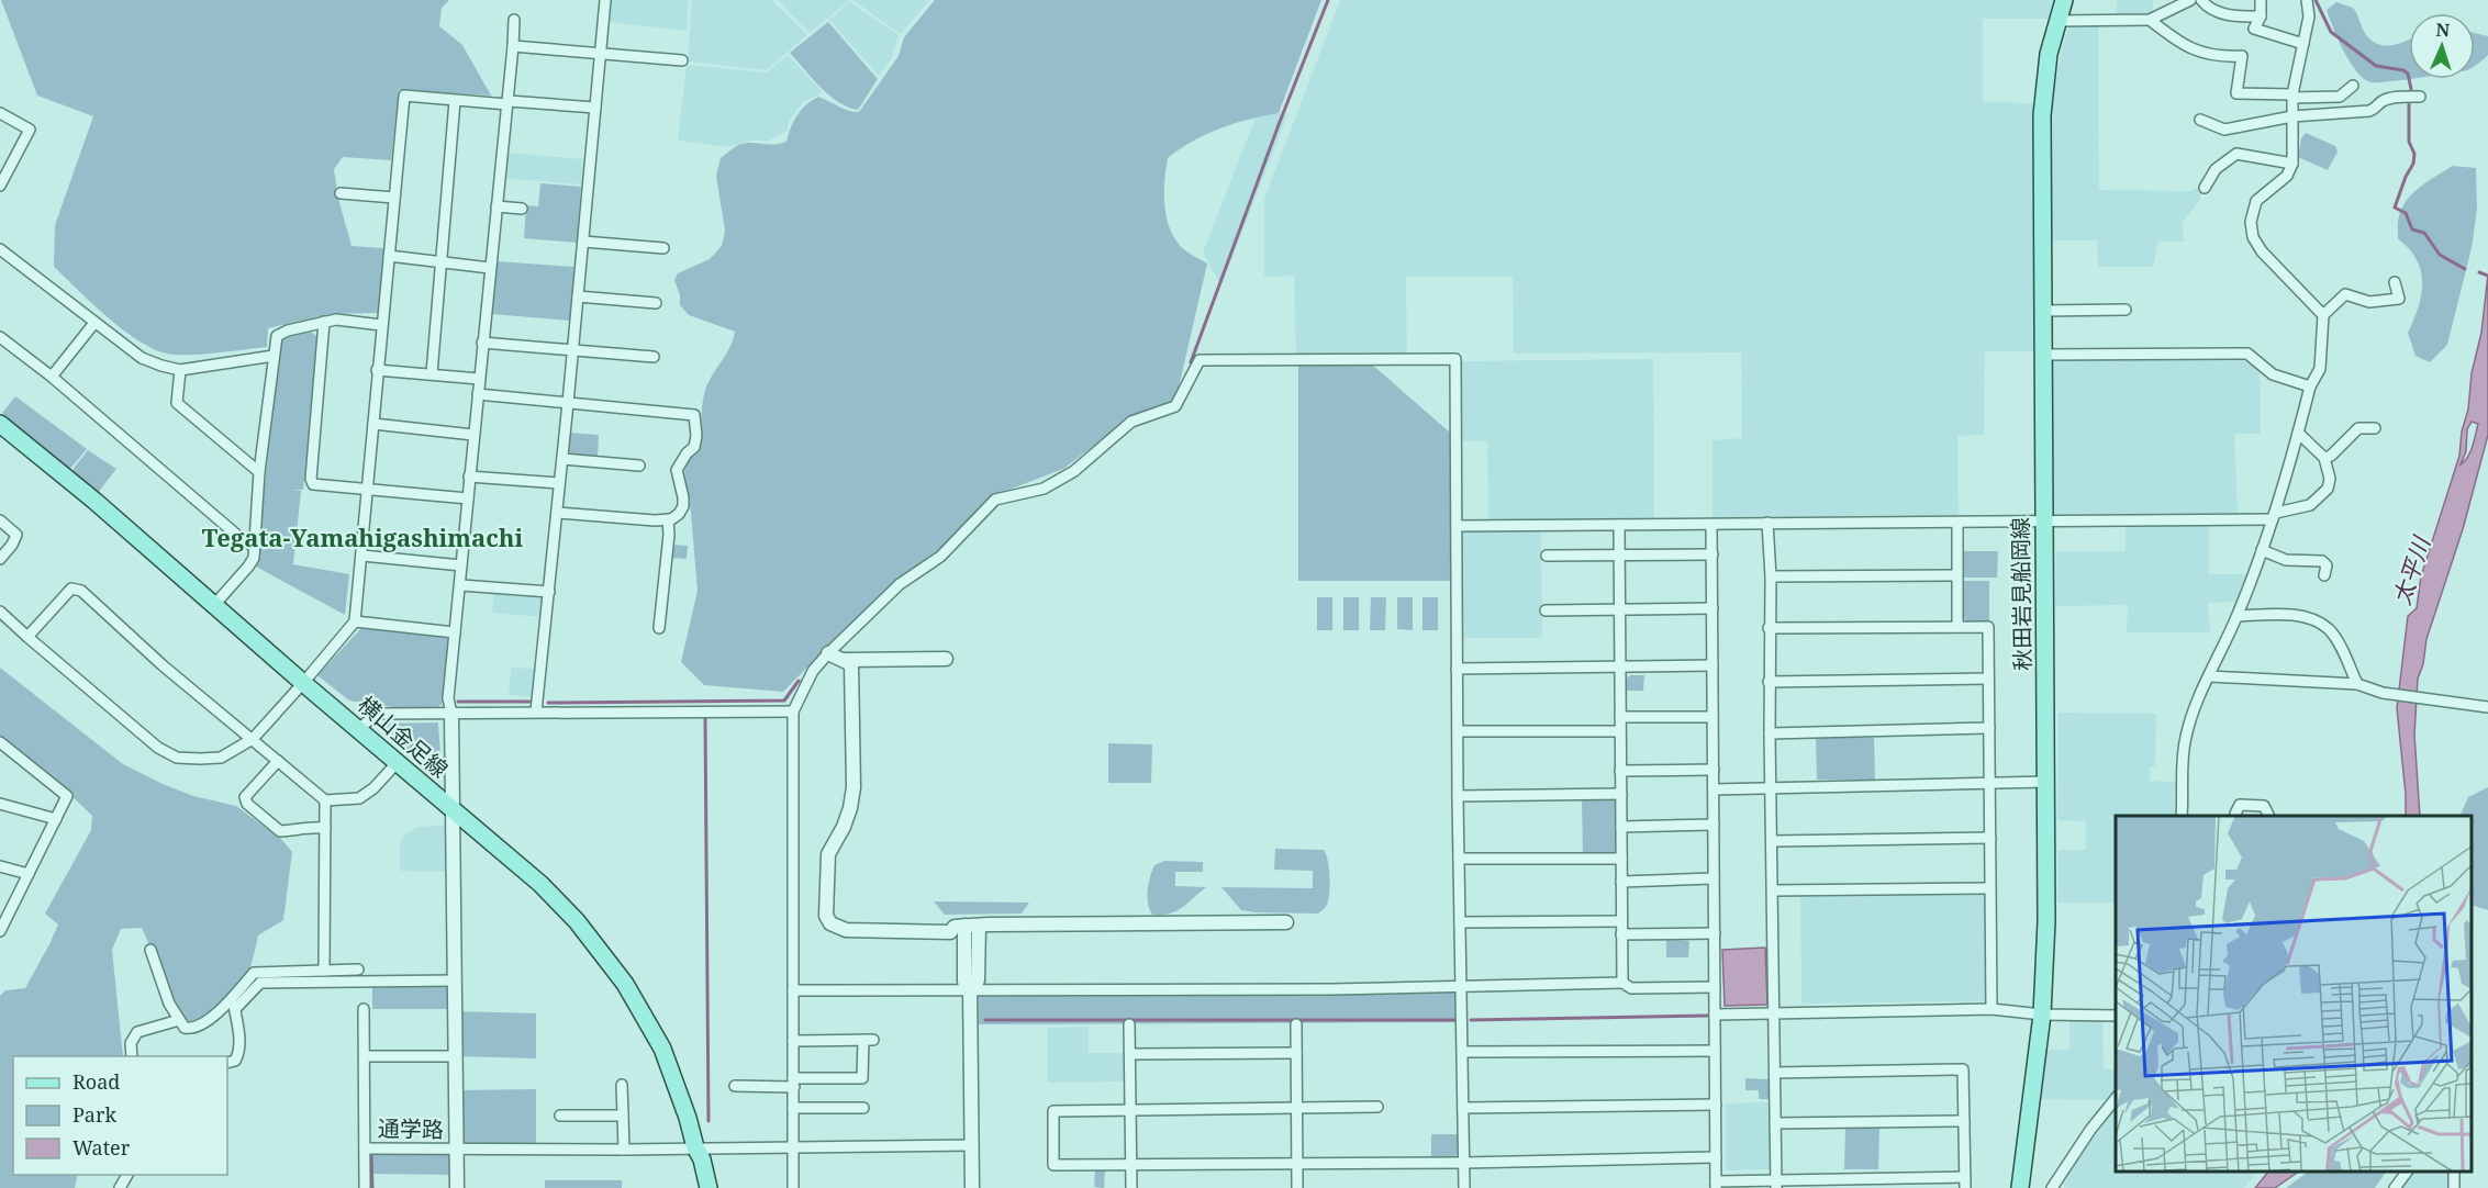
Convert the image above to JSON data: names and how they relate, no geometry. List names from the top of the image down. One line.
{"streets":{"main road":["秋田岩見船岡線","横山金足線"],"street":["通学路"]},"crossings":[["横山金足線","通学路"]],"districts":["Tegata-Yamahigashimachi"],"water":["太平川"],"legend":["Road","Park","Water"],"north":"top"}
